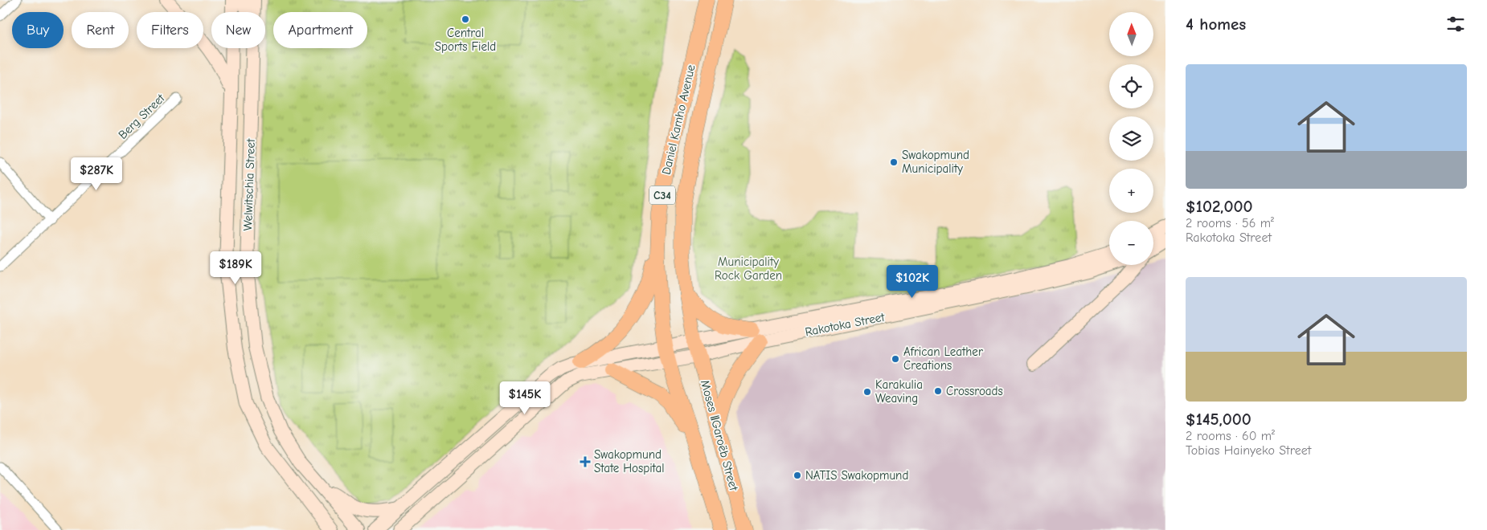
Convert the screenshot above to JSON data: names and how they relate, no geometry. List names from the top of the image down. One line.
{"streets":{"main road":["Daniel Kamho Avenue","C34","Moses ǁGaroëb Street"],"street":["Berg Street","Welwitschia Street","Rakotoka Street"]},"crossings":[["Daniel Kamho Avenue","Rakotoka Street"],["Daniel Kamho Avenue","Moses ǁGaroëb Street"],["Rakotoka Street","Moses ǁGaroëb Street"]],"parks":["Municipality Rock Garden"],"places":{"other":["Central Sports Field","Swakopmund Municipality","African Leather Creations","Crossroads","Karakulia Weaving","NATIS Swakopmund"],"health":["Swakopmund State Hospital"]},"north":"top","page":{"heading":"4 homes","map_buttons":["+","−"],"chip":["Buy","Rent","Filters","New","Apartment"],"list":[{"name":"$102,000","note":"2 rooms · 56 m² · Rakotoka Street"},{"name":"$145,000","note":"2 rooms · 60 m² · Tobias Hainyeko Street"}],"price":["$287K","$189K","$102K","$145K"]}}
